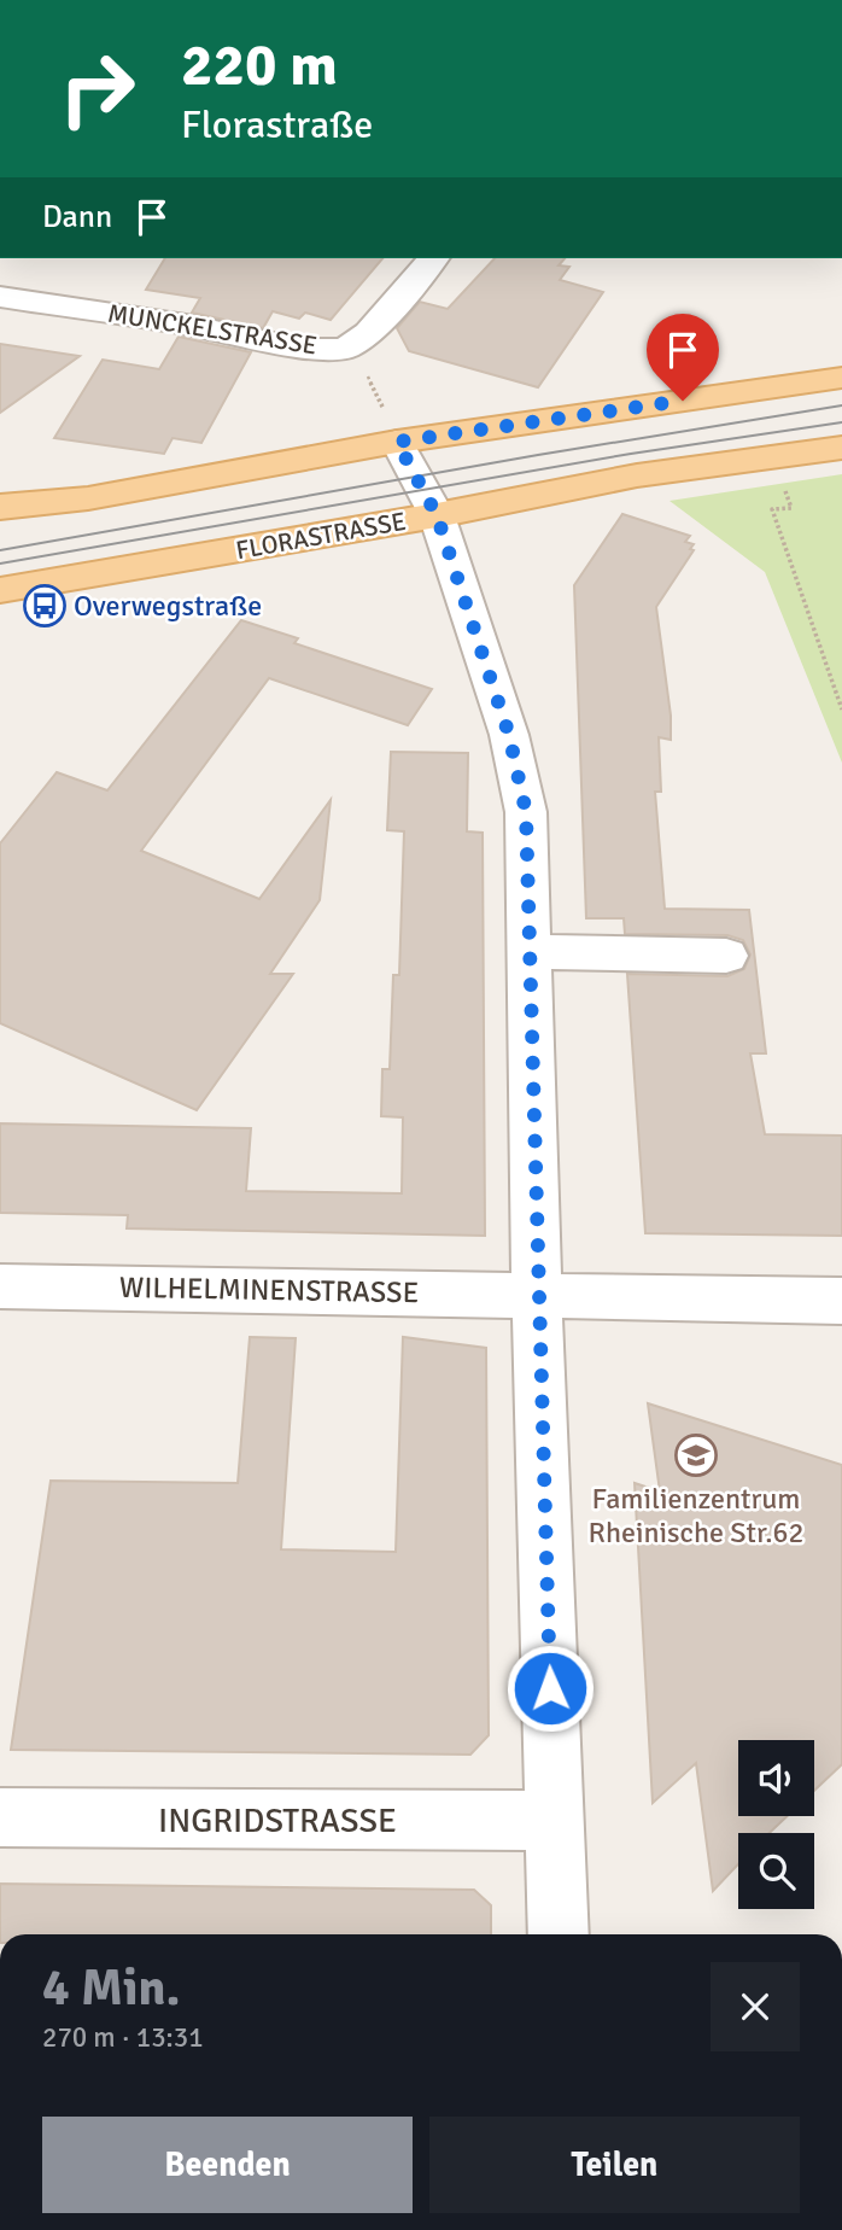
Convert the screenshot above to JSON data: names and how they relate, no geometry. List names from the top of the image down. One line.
{"streets":{"main road":["FLORASTRASSE"],"street":["MUNCKELSTRASSE","WILHELMINENSTRASSE","INGRIDSTRASSE"]},"places":{"bus stop":["Overwegstraße"],"school or university":["Familienzentrum Rheinische Str.62"]},"page":{"turn":["220 m","Florastraße"],"then":"Dann","heading":["4 Min.","270 m · 13:31"],"buttons":["Beenden","Teilen"]}}
